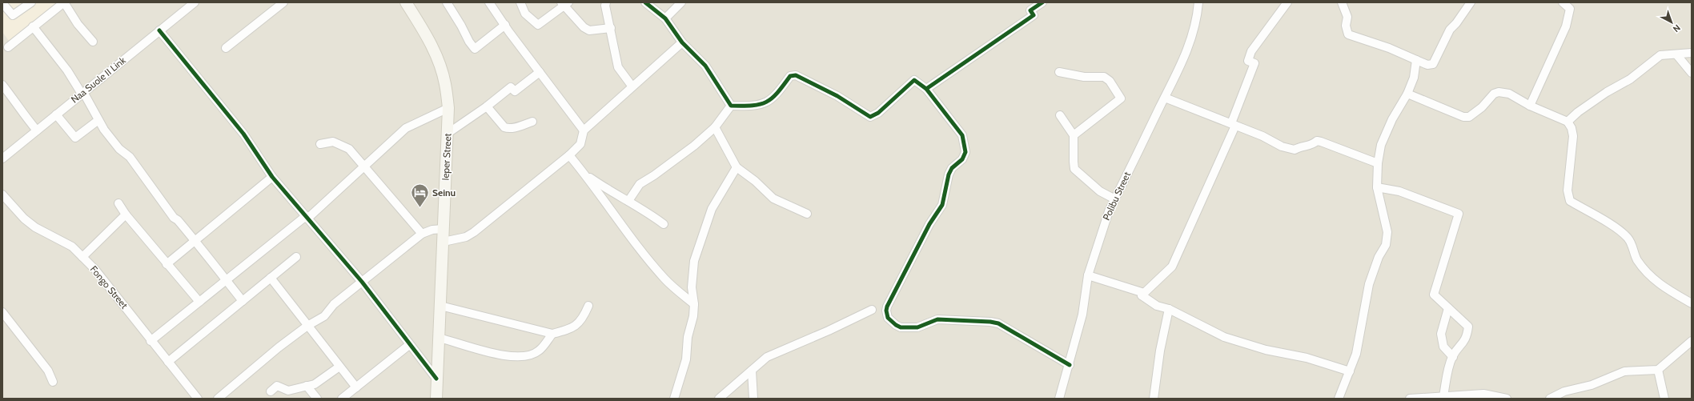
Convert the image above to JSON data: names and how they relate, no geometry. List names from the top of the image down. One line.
{"streets":{"street":["Naa Suole II Link","Ieper Street","Polibu Street","Fongo Street"]},"places":{"hotel":["Seinu"]},"north":"bottom right"}
